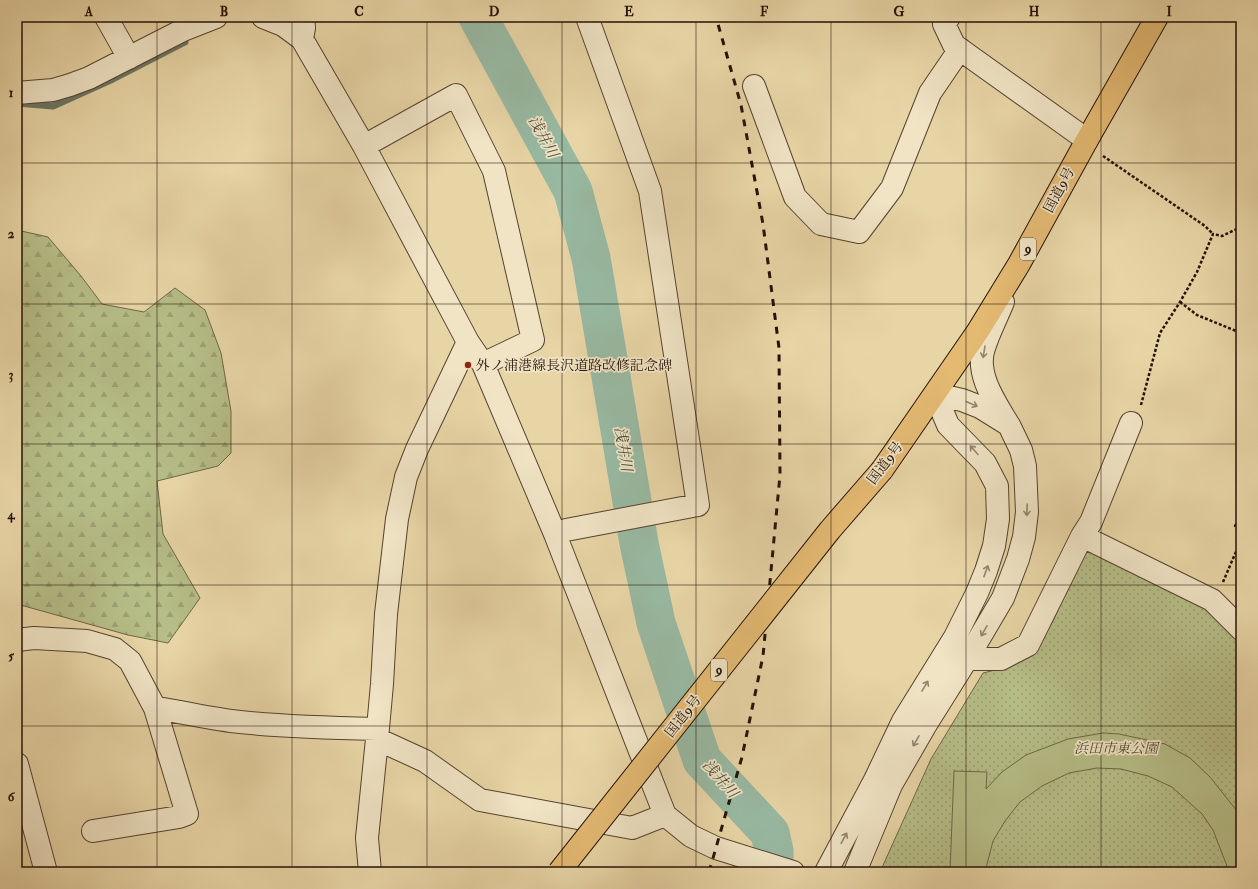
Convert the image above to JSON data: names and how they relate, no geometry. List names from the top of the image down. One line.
{"streets":{"highway":["国道9号","9"]},"water":["浅井川"],"parks":["浜田市東公園"],"places":["外ノ浦港線長沢道路改修記念碑"],"grid":{"columns":["A","B","C","D","E","F","G","H","I"],"rows":["1","2","3","4","5","6"]}}
